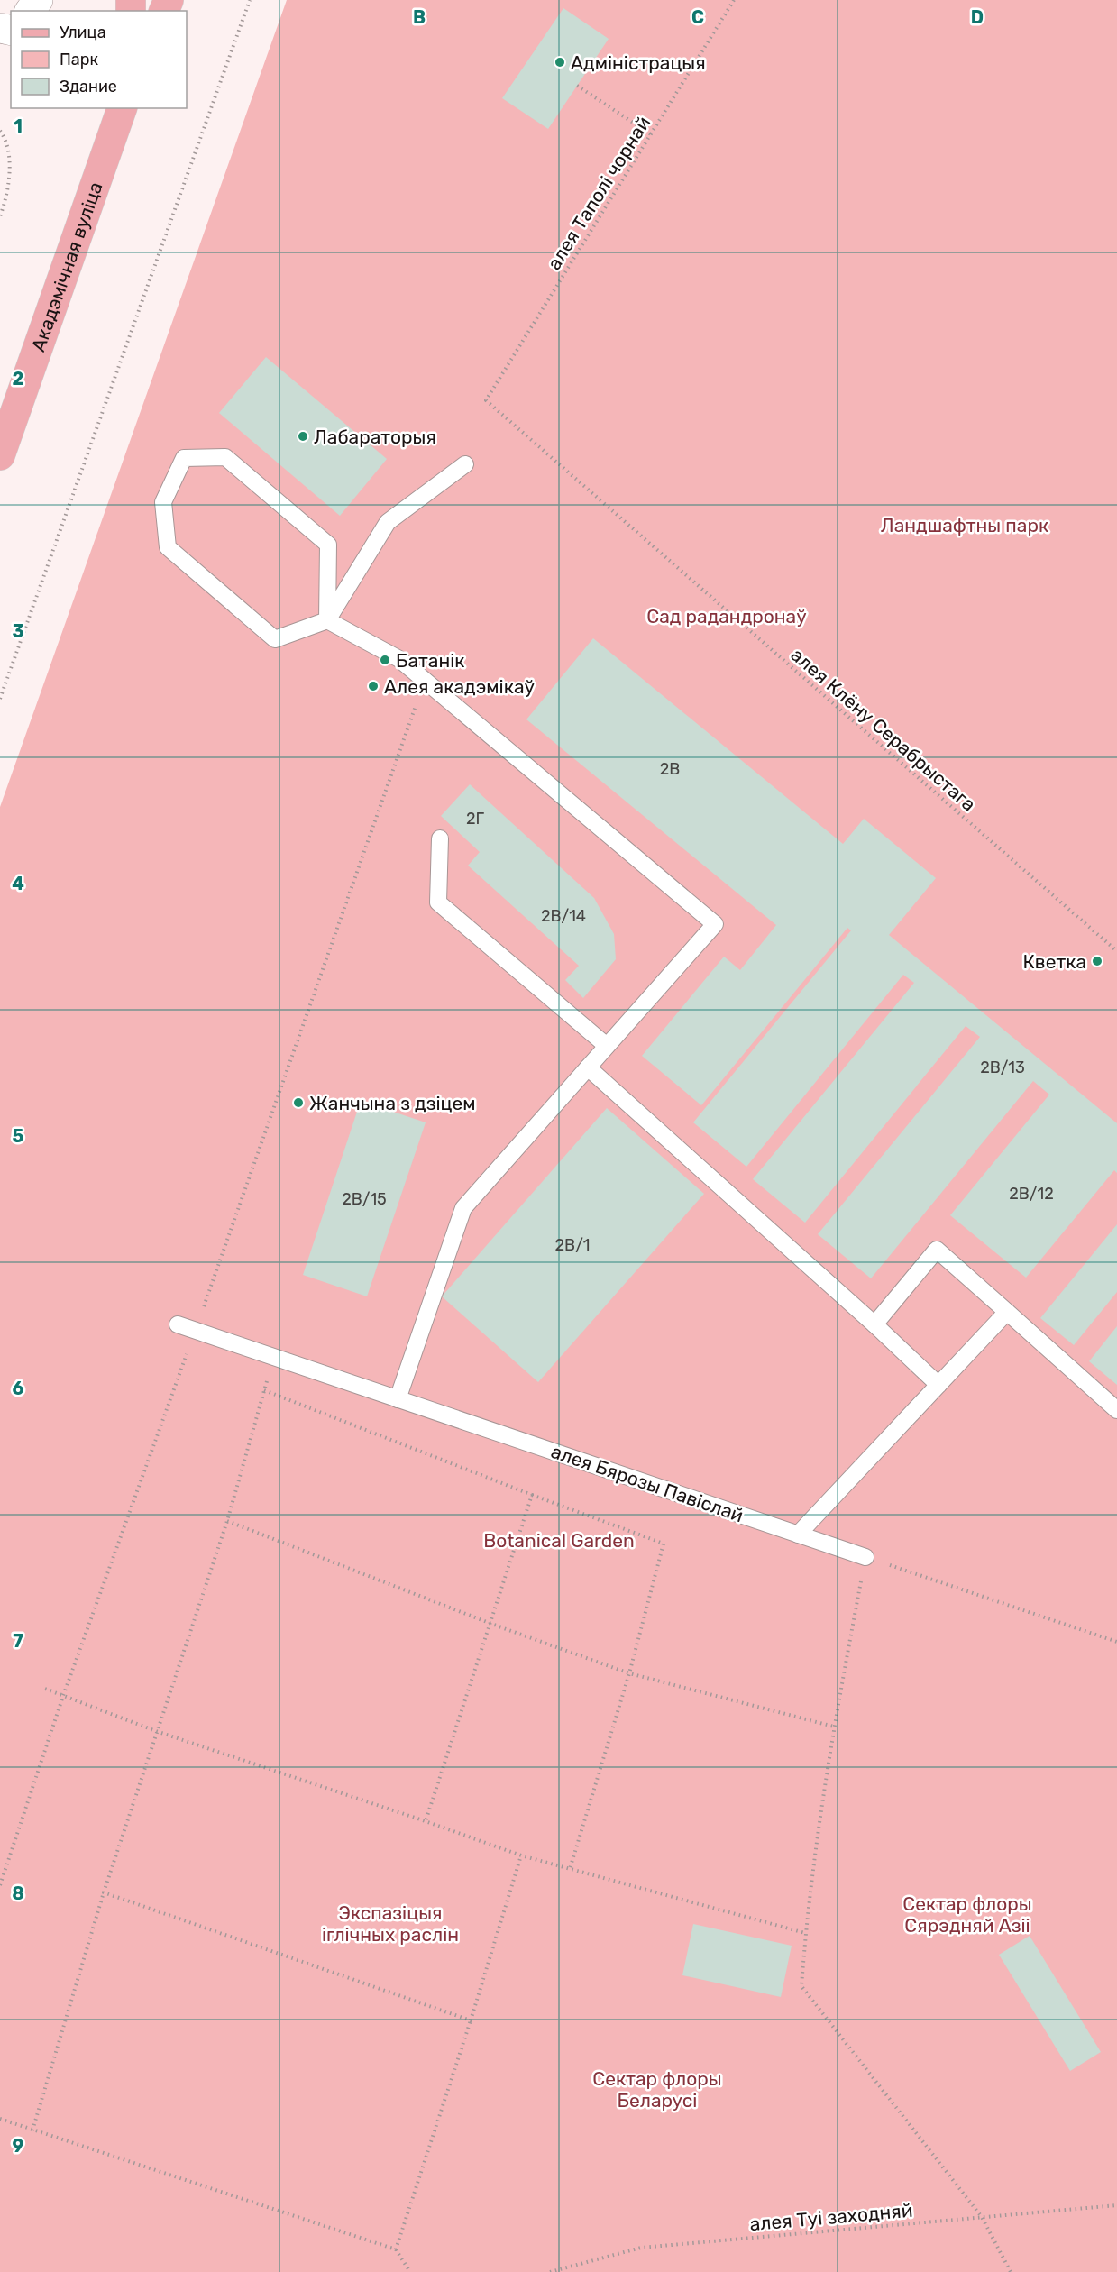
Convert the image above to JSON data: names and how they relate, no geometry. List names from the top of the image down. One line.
{"streets":{"main road":["Акадэмічная вуліца"],"lane":["алея Бярозы Павіслай"],"path":["алея Таполі чорнай","алея Клёну Серабрыстага","алея Туі заходняй"]},"crossings":[["алея Таполі чорнай","алея Клёну Серабрыстага"]],"parks":["Ландшафтны парк","Сад радандронаў","Botanical Garden","Сектар флоры Сярэдняй Азіі","Экспазіцыя іглічных раслін","Сектар флоры Беларусі"],"places":["Адміністрацыя","Лабараторыя","Батанік","Алея акадэмікаў","Кветка","Жанчына з дзіцем"],"house_numbers":["2В","2Г","2В/14","2В/13","2В/12","2В/15","2В/1"],"legend":["Улица","Парк","Здание"],"grid":{"columns":["B","C","D"],"rows":["1","2","3","4","5","6","7","8","9"]}}
